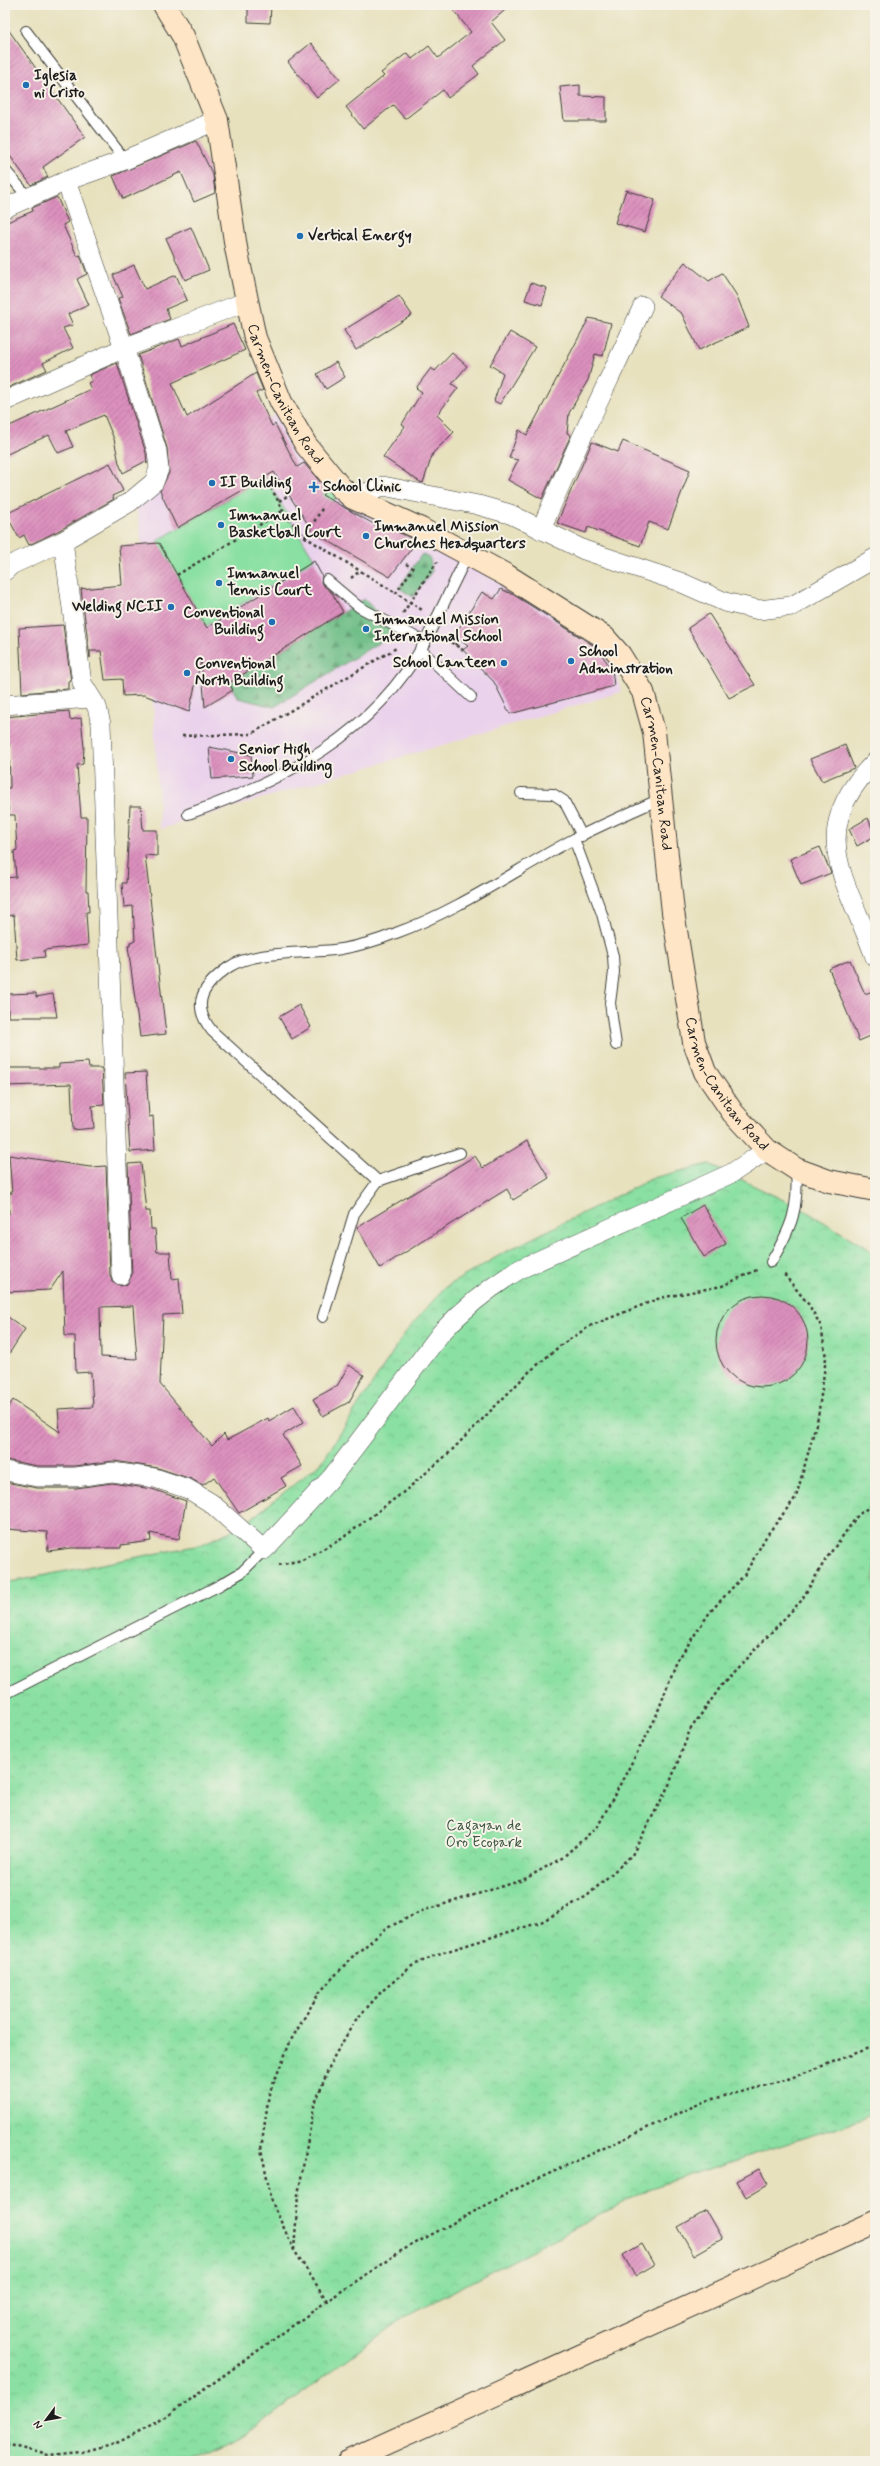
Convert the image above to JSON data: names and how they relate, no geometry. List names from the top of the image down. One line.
{"streets":{"main road":["Carmen-Canitoan Road"]},"parks":["Cagayan de Oro Ecopark"],"places":{"other":["Iglesia ni Cristo","Vertical Energy","II Building","Immanuel Basketball Court","Immanuel Mission Churches Headquarters","Immanuel Tennis Court","Welding NCII","Conventional Building","Immanuel Mission International School","School Adminstration","School Canteen","Conventional North Building","Senior High School Building"],"health":["School Clinic"]},"north":"bottom left"}
